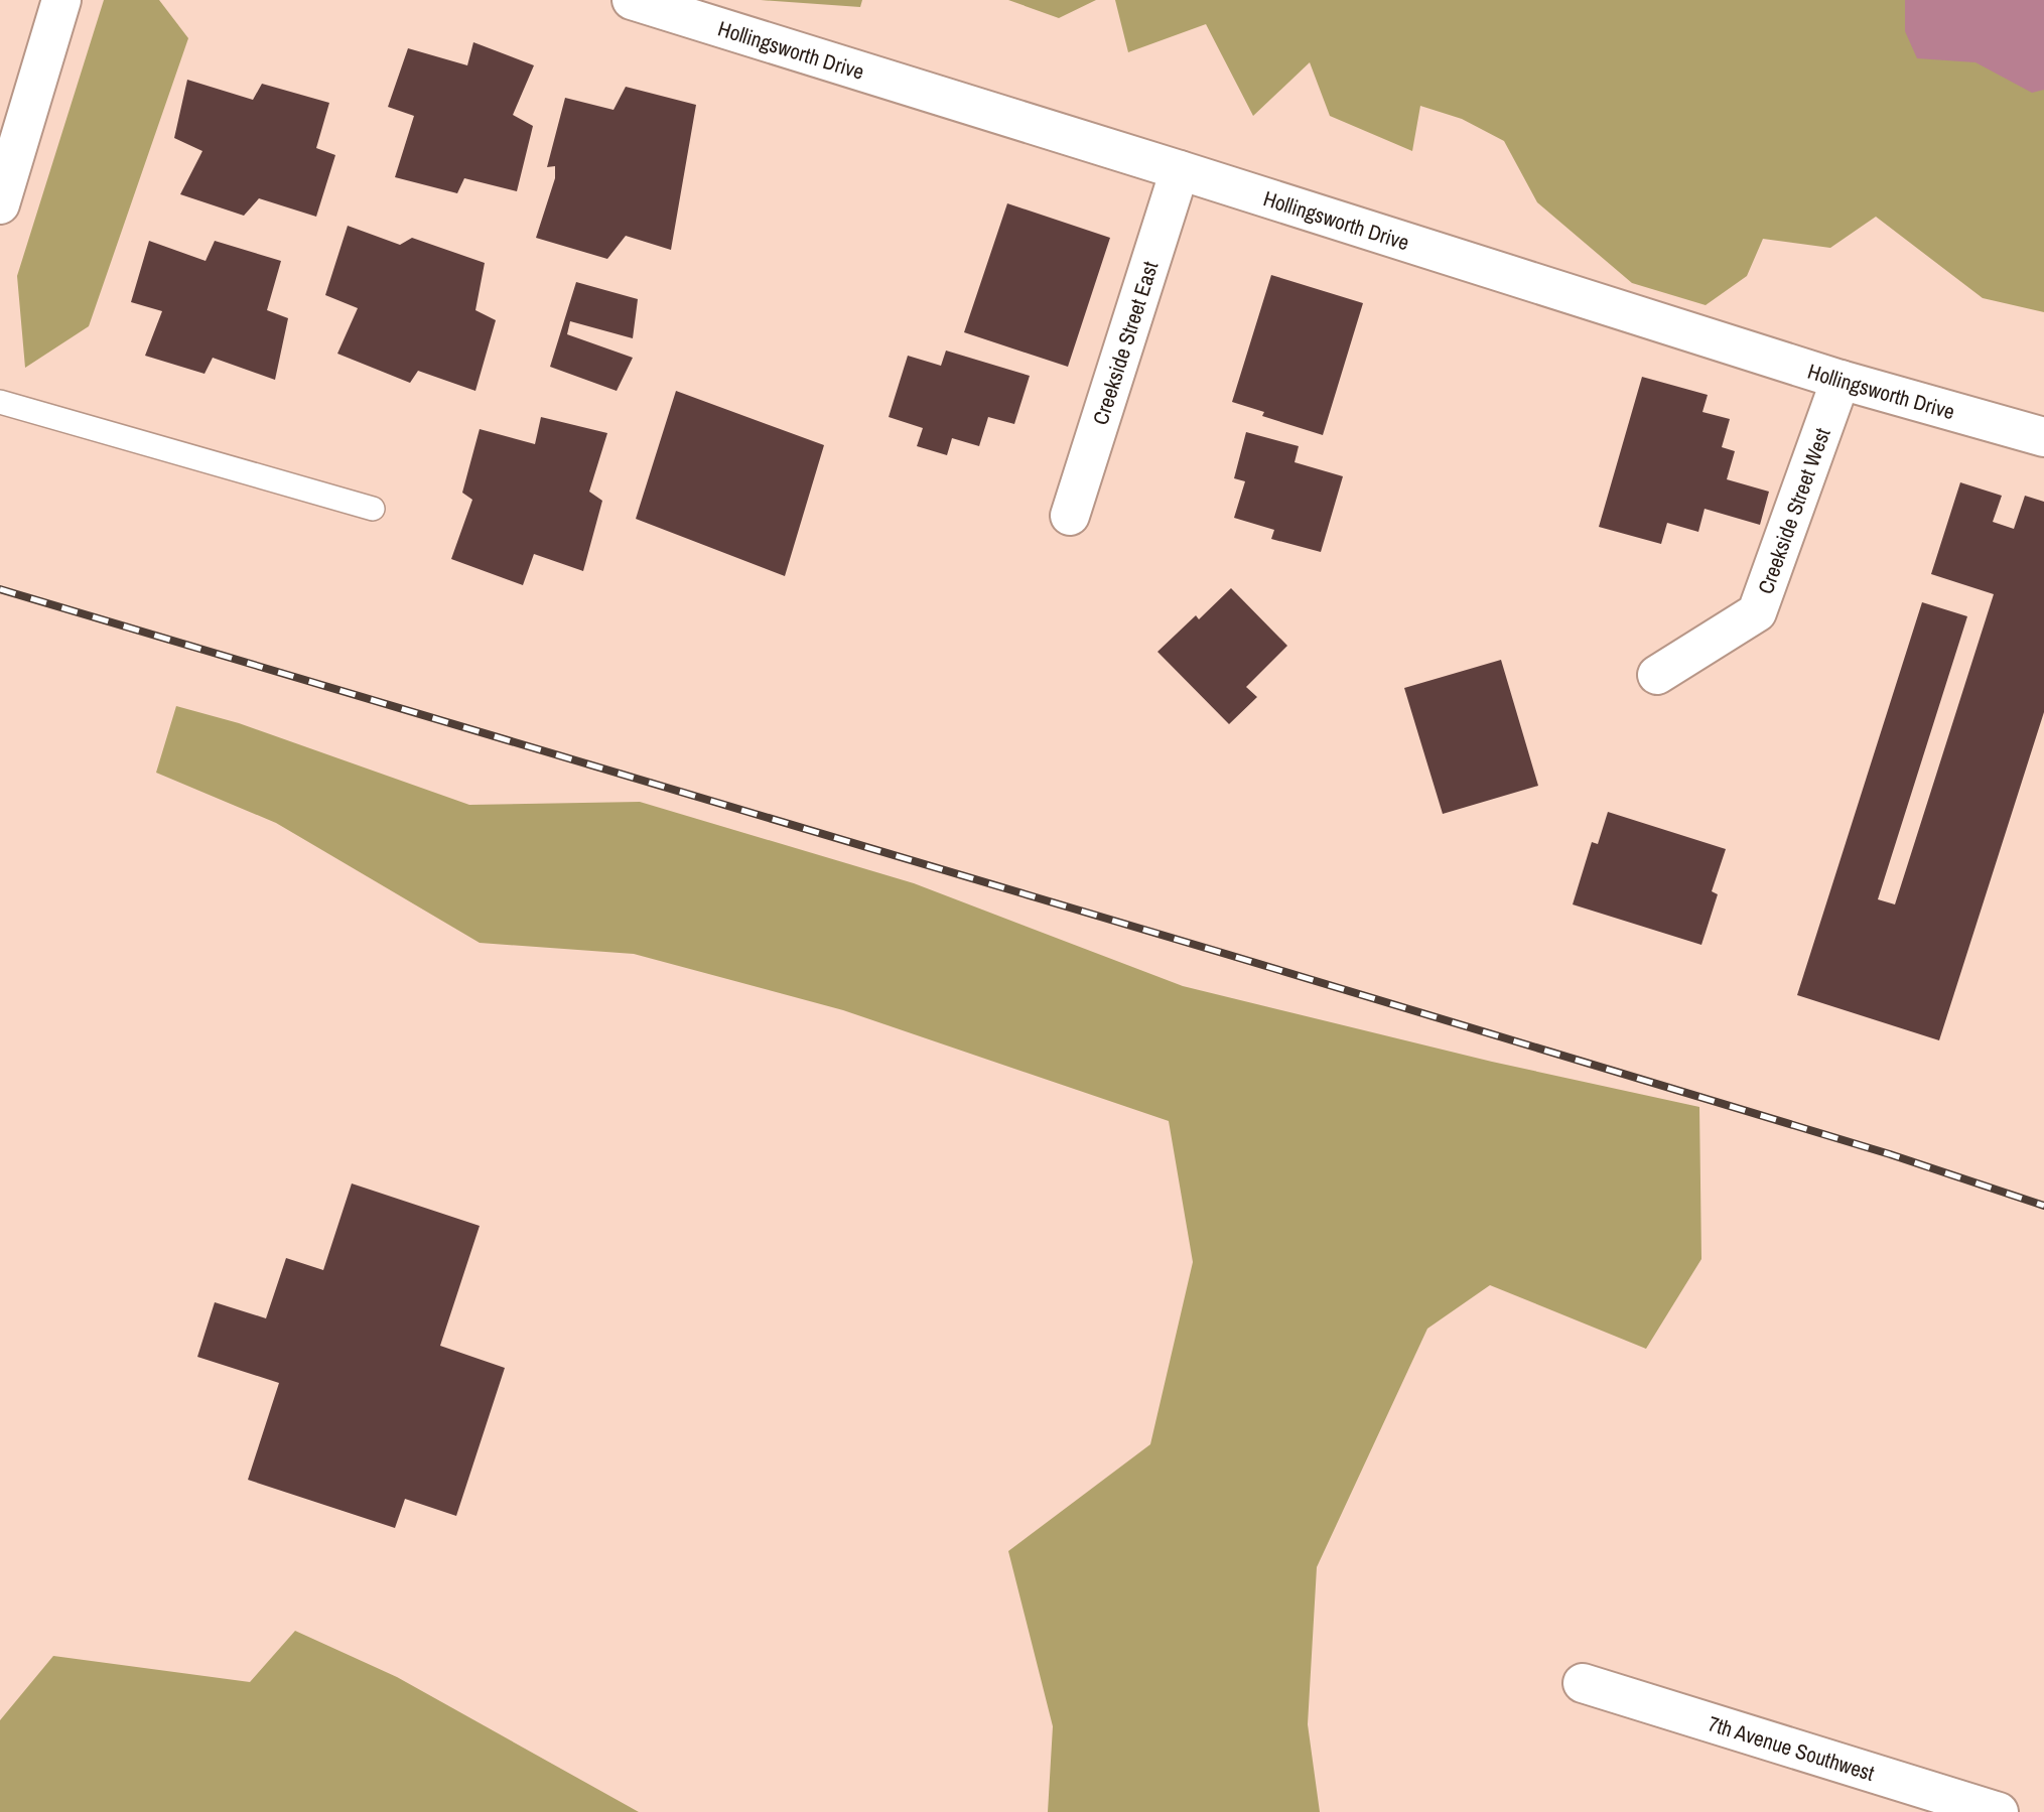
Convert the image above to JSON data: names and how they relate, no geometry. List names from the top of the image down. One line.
{"streets":{"street":["Hollingsworth Drive","Creekside Street East","Creekside Street West","7th Avenue Southwest"]},"crossings":[["Hollingsworth Drive","Creekside Street East"],["Hollingsworth Drive","Creekside Street West"]]}
